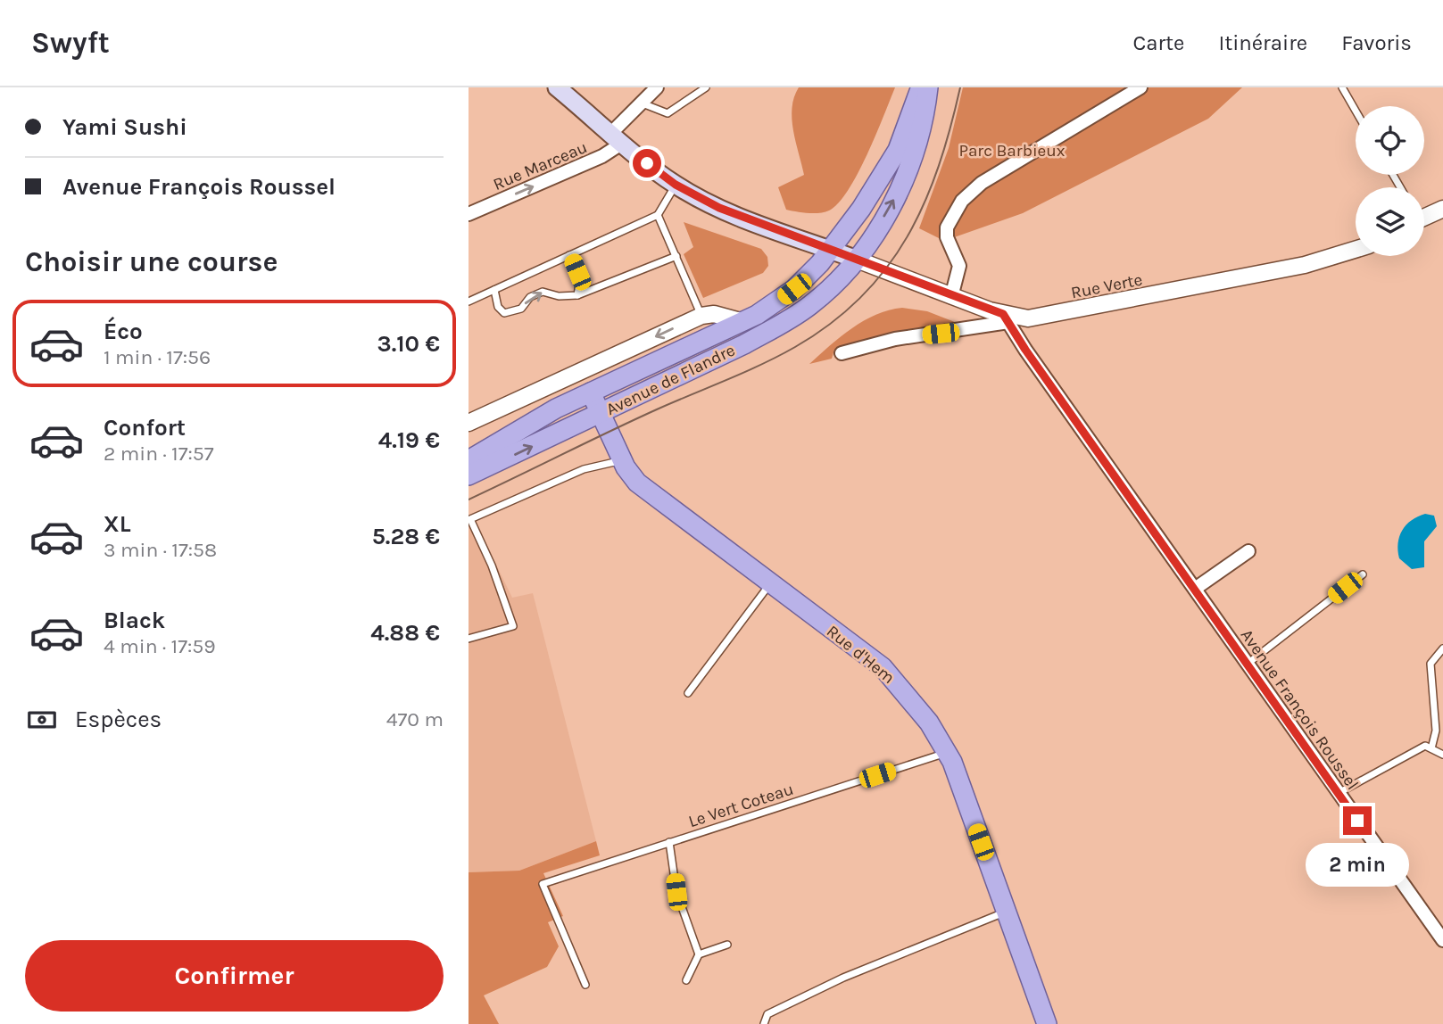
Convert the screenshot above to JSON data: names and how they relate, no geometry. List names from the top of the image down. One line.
{"streets":{"main road":["Avenue de Flandre","Rue d'Hem"],"street":["Rue Marceau","Rue Verte","Avenue François Roussel"],"lane":["Le Vert Coteau"]},"crossings":[["Rue Verte","Avenue de Flandre"],["Rue Verte","Avenue François Roussel"],["Avenue de Flandre","Rue d'Hem"],["Rue d'Hem","Le Vert Coteau"]],"one_way":["Rue Marceau"],"parks":["Parc Barbieux"],"page":{"header":"Swyft","nav":["Carte","Itinéraire","Favoris"],"banner":["Yami Sushi","Avenue François Roussel"],"heading":"Choisir une course","list":[{"name":"Éco","note":"1 min · 17:56","value":"3.10 €"},{"name":"Confort","note":"2 min · 17:57","value":"4.19 €"},{"name":"XL","note":"3 min · 17:58","value":"5.28 €"},{"name":"Black","note":"4 min · 17:59","value":"4.88 €"}],"pay":["Espèces","470 m"],"bubble":"2 min","buttons":"Confirmer"}}
